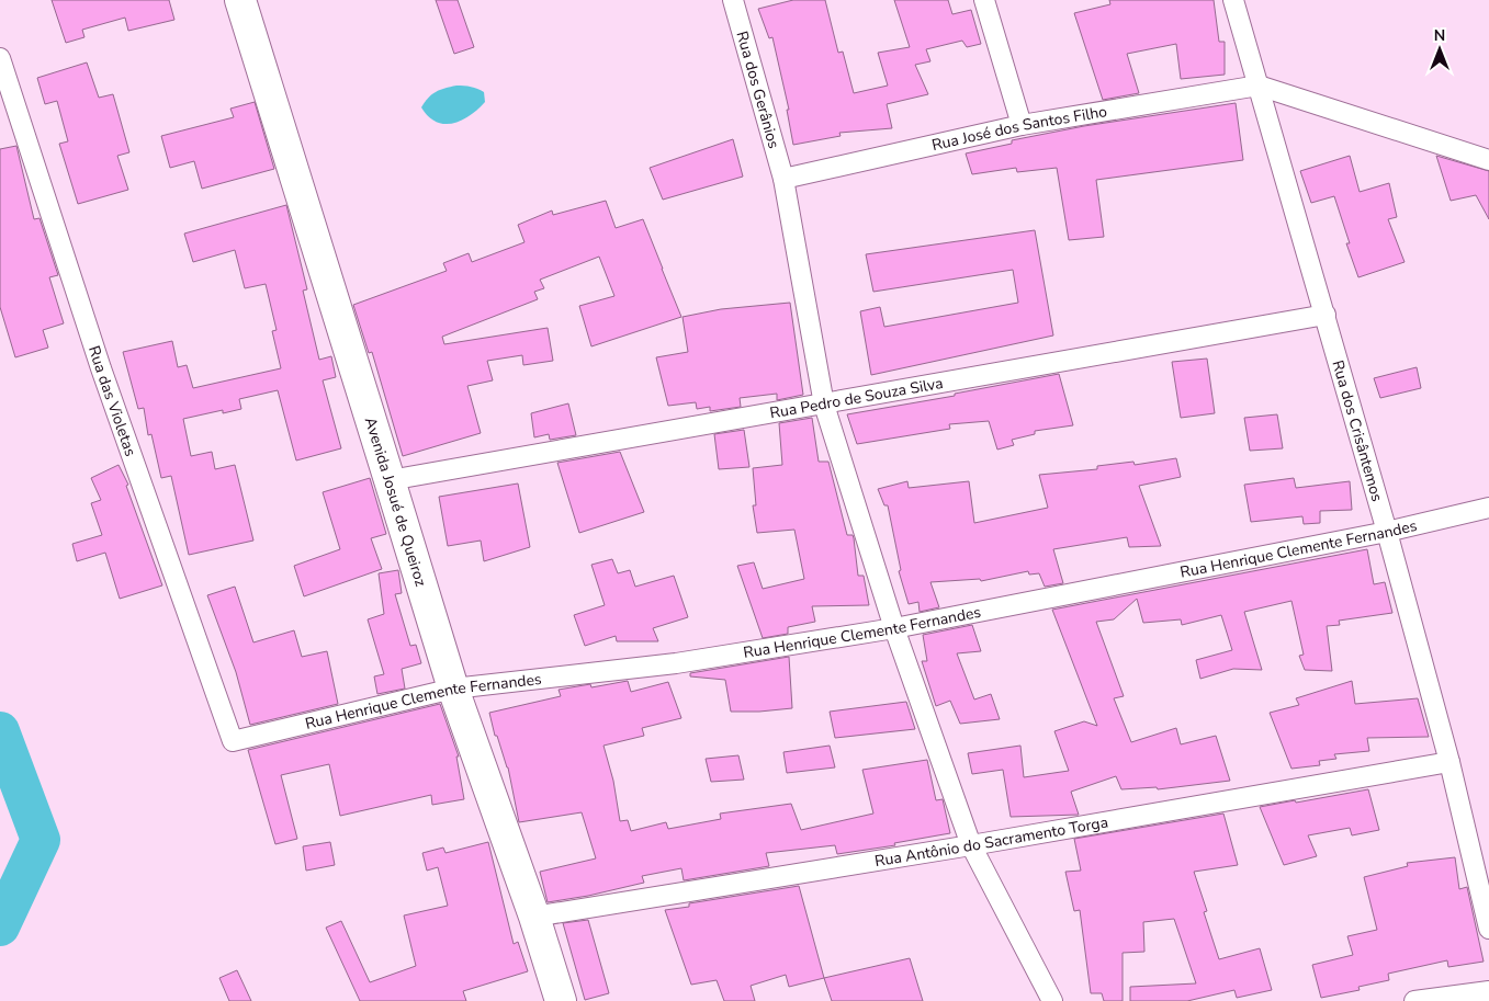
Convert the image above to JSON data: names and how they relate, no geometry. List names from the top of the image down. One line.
{"streets":{"main road":["Avenida Josué de Queiroz"],"street":["Rua dos Gerânios","Rua José dos Santos Filho","Rua Pedro de Souza Silva","Rua das Violetas","Rua dos Crisântemos","Rua Henrique Clemente Fernandes","Rua Antônio do Sacramento Torga"]},"crossings":[["Rua dos Gerânios","Rua José dos Santos Filho"],["Rua dos Gerânios","Rua Pedro de Souza Silva"],["Rua dos Gerânios","Rua Henrique Clemente Fernandes"],["Rua dos Gerânios","Rua Antônio do Sacramento Torga"],["Rua José dos Santos Filho","Rua dos Crisântemos"],["Rua Pedro de Souza Silva","Rua dos Crisântemos"],["Rua Pedro de Souza Silva","Avenida Josué de Queiroz"],["Rua das Violetas","Rua Henrique Clemente Fernandes"],["Rua dos Crisântemos","Rua Henrique Clemente Fernandes"],["Rua dos Crisântemos","Rua Antônio do Sacramento Torga"],["Avenida Josué de Queiroz","Rua Henrique Clemente Fernandes"],["Avenida Josué de Queiroz","Rua Antônio do Sacramento Torga"]],"north":"top"}
